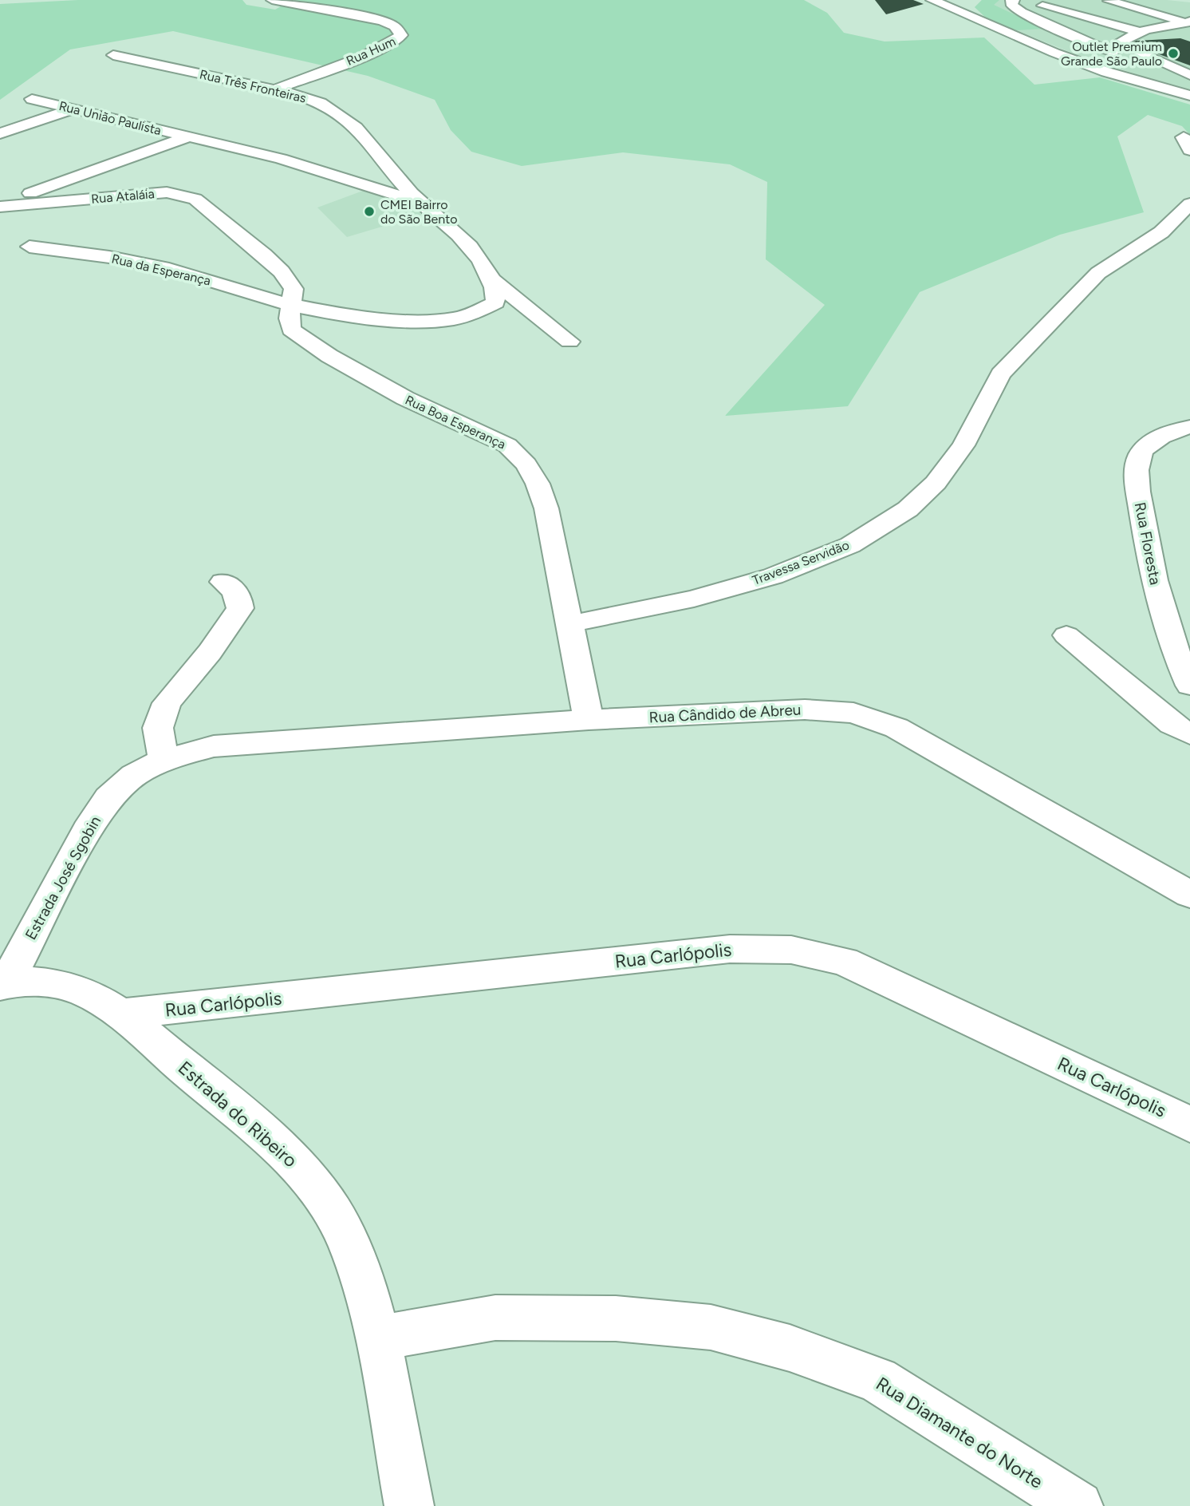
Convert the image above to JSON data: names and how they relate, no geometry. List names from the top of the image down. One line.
{"streets":{"street":["Rua Hum","Rua Três Fronteiras","Rua União Paulista","Rua Ataláia","Rua da Esperança","Rua Boa Esperança","Rua Floresta","Travessa Servidão","Rua Cândido de Abreu","Estrada José Sgobin","Rua Carlópolis","Estrada do Ribeiro","Rua Diamante do Norte"]},"crossings":[["Rua Hum","Rua Três Fronteiras"],["Rua Três Fronteiras","Rua União Paulista"],["Rua Três Fronteiras","Rua Ataláia"],["Rua Três Fronteiras","Rua da Esperança"],["Rua Três Fronteiras","Rua Boa Esperança"],["Rua União Paulista","Rua Ataláia"],["Rua Ataláia","Rua da Esperança"],["Rua Ataláia","Rua Boa Esperança"],["Rua da Esperança","Rua Boa Esperança"],["Rua Boa Esperança","Travessa Servidão"],["Rua Boa Esperança","Rua Cândido de Abreu"],["Rua Cândido de Abreu","Estrada José Sgobin"],["Estrada José Sgobin","Estrada do Ribeiro"],["Rua Carlópolis","Estrada do Ribeiro"],["Estrada do Ribeiro","Rua Diamante do Norte"]],"places":["Outlet Premium Grande São Paulo","CMEI Bairro do São Bento"]}
